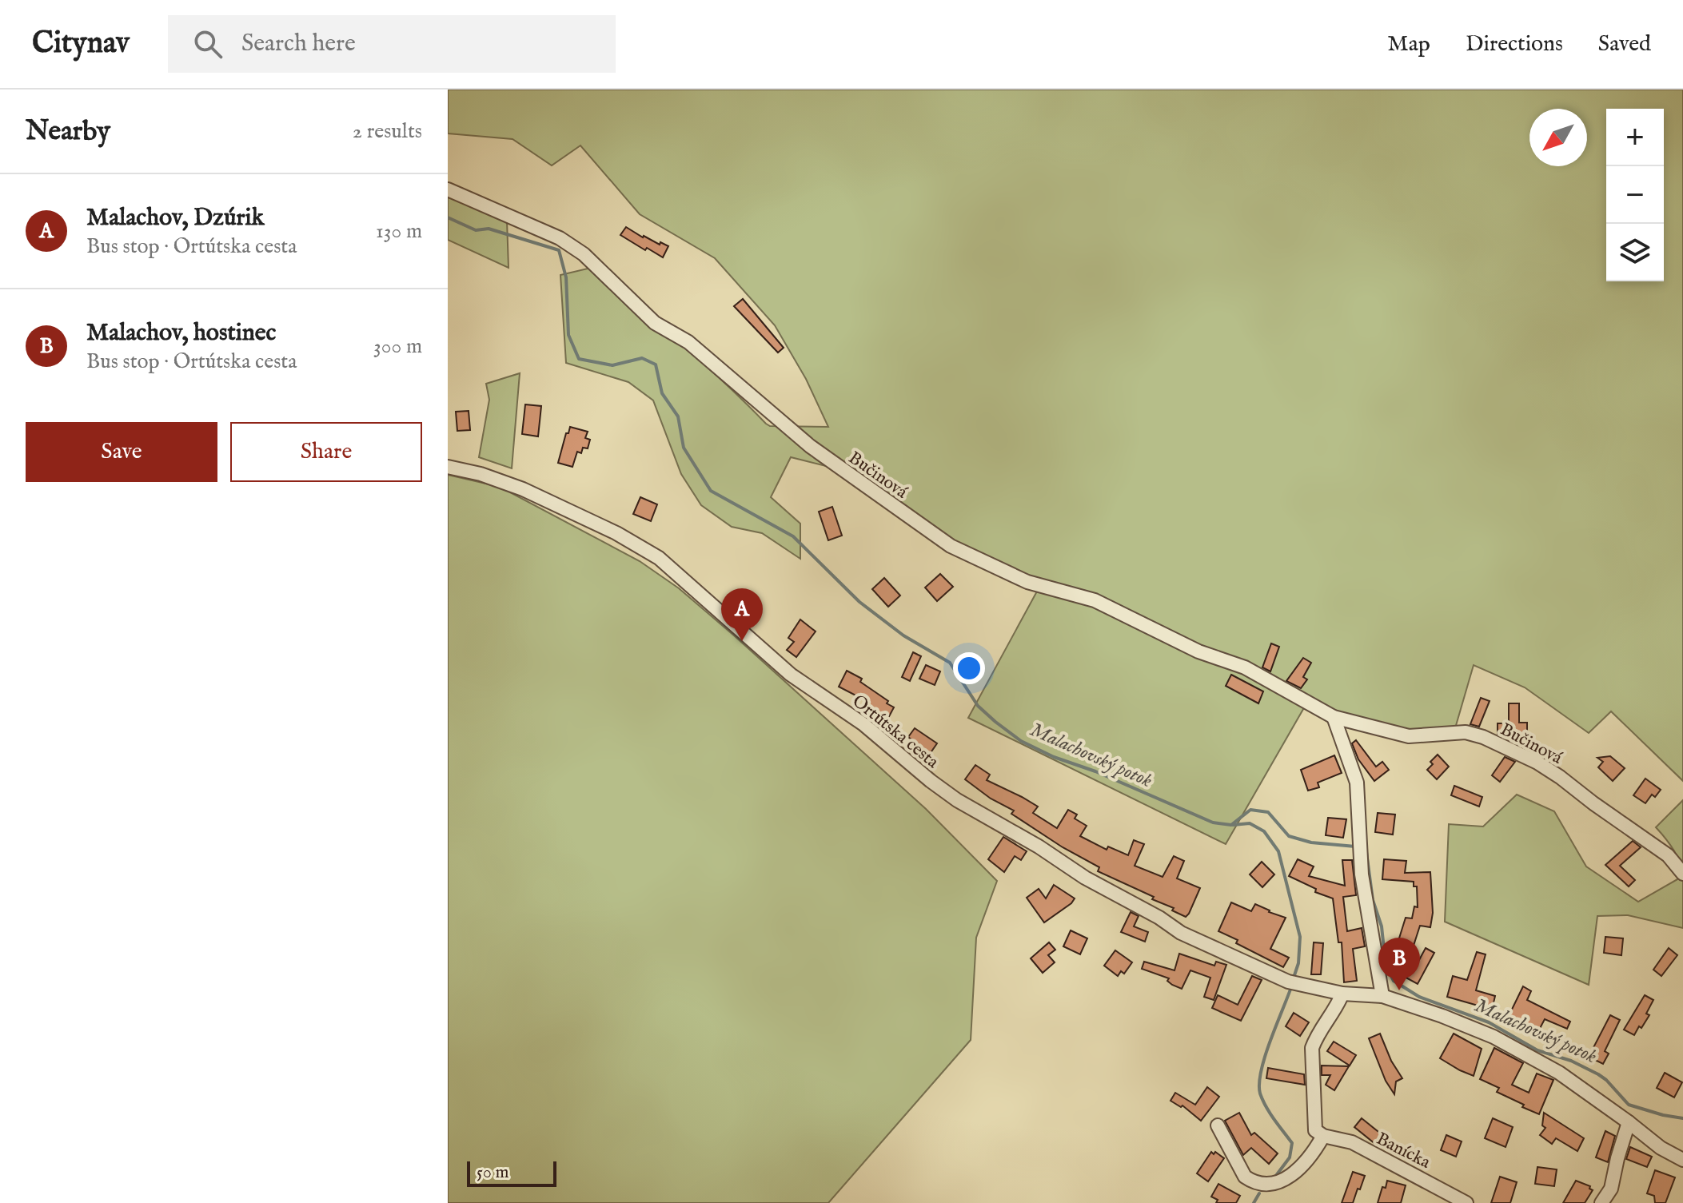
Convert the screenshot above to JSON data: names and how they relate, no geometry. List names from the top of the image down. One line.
{"streets":{"street":["Bučinová","Ortútska cesta","Banícka"]},"water":["Malachovský potok"],"scale_bar":"50 m","north":"bottom left","page":{"header":"Citynav","search":"Search here","nav":["Map","Directions","Saved"],"heading":["Nearby","2 results"],"map_buttons":["+","−"],"list":[{"mark":"A","name":"Malachov, Dzúrik","note":"Bus stop · Ortútska cesta","value":"130 m"},{"mark":"B","name":"Malachov, hostinec","note":"Bus stop · Ortútska cesta","value":"300 m"}],"buttons":["Save","Share"],"pins":["A","B"],"scale":"50 m"}}
